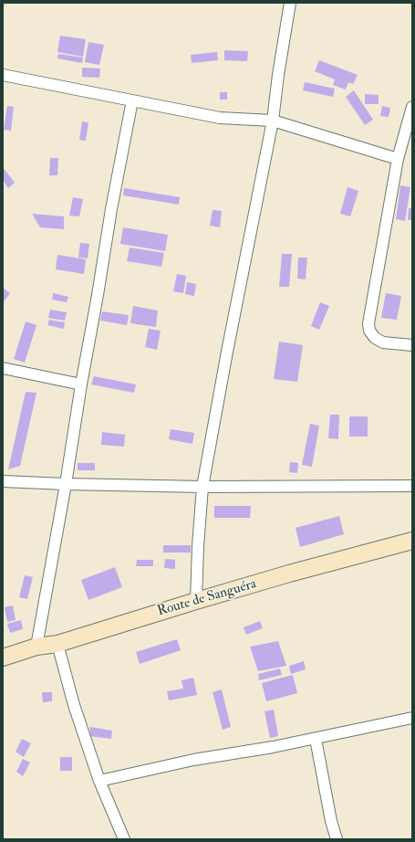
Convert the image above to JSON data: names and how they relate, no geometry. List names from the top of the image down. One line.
{"streets":{"street":["Route de Sanguéra"]}}
